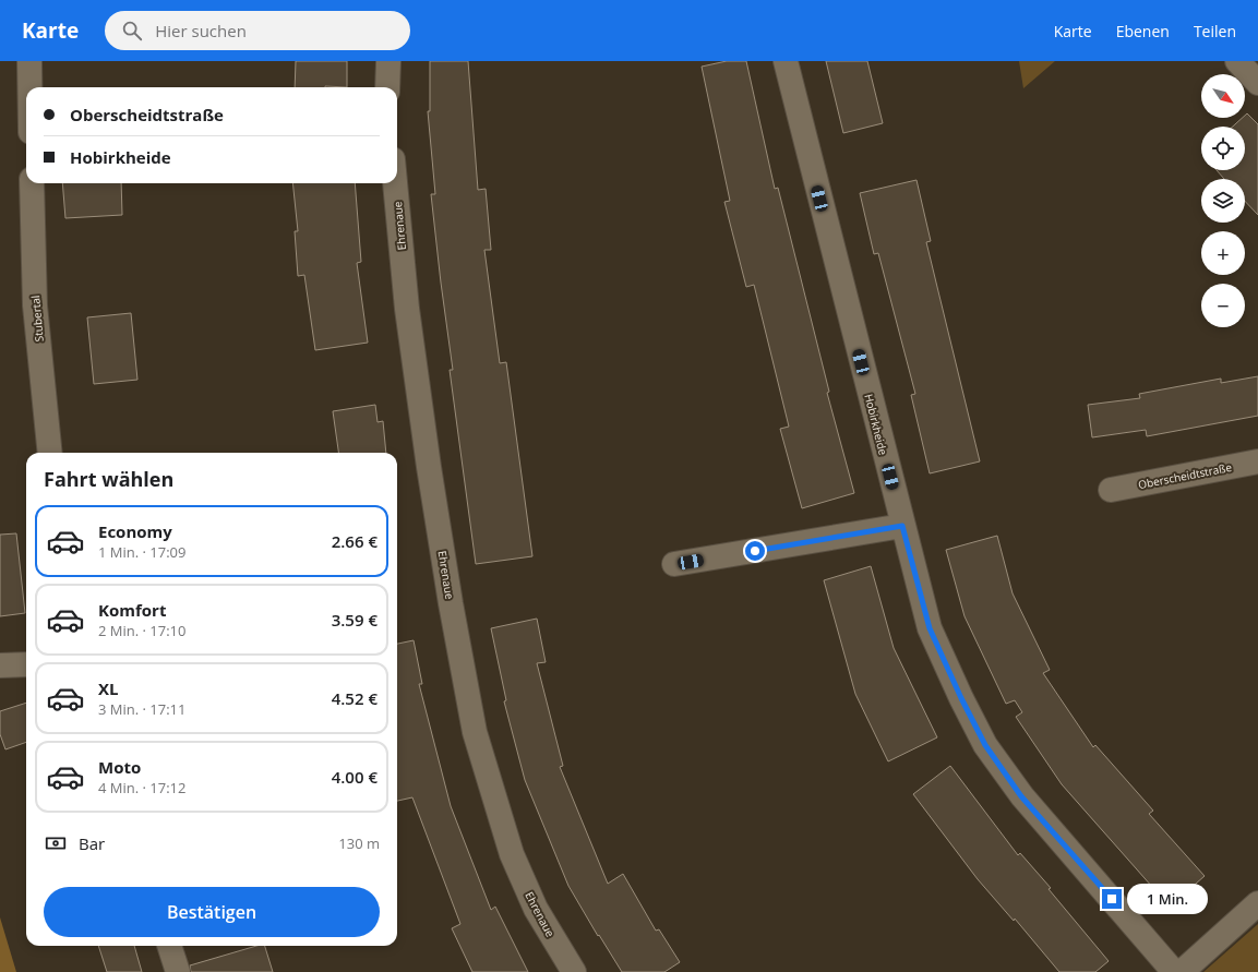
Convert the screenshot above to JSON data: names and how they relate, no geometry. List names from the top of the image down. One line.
{"streets":{"street":["Ehrenaue","Stubertal","Hobirkheide","Oberscheidtstraße"]},"north":"bottom right","page":{"header":"Karte","search":"Hier suchen","nav":["Karte","Ebenen","Teilen"],"map_buttons":["+","−"],"banner":["Oberscheidtstraße","Hobirkheide"],"heading":"Fahrt wählen","list":[{"name":"Economy","note":"1 Min. · 17:09","value":"2.66 €"},{"name":"Komfort","note":"2 Min. · 17:10","value":"3.59 €"},{"name":"XL","note":"3 Min. · 17:11","value":"4.52 €"},{"name":"Moto","note":"4 Min. · 17:12","value":"4.00 €"}],"pay":["Bar","130 m"],"buttons":"Bestätigen","bubble":"1 Min."}}
